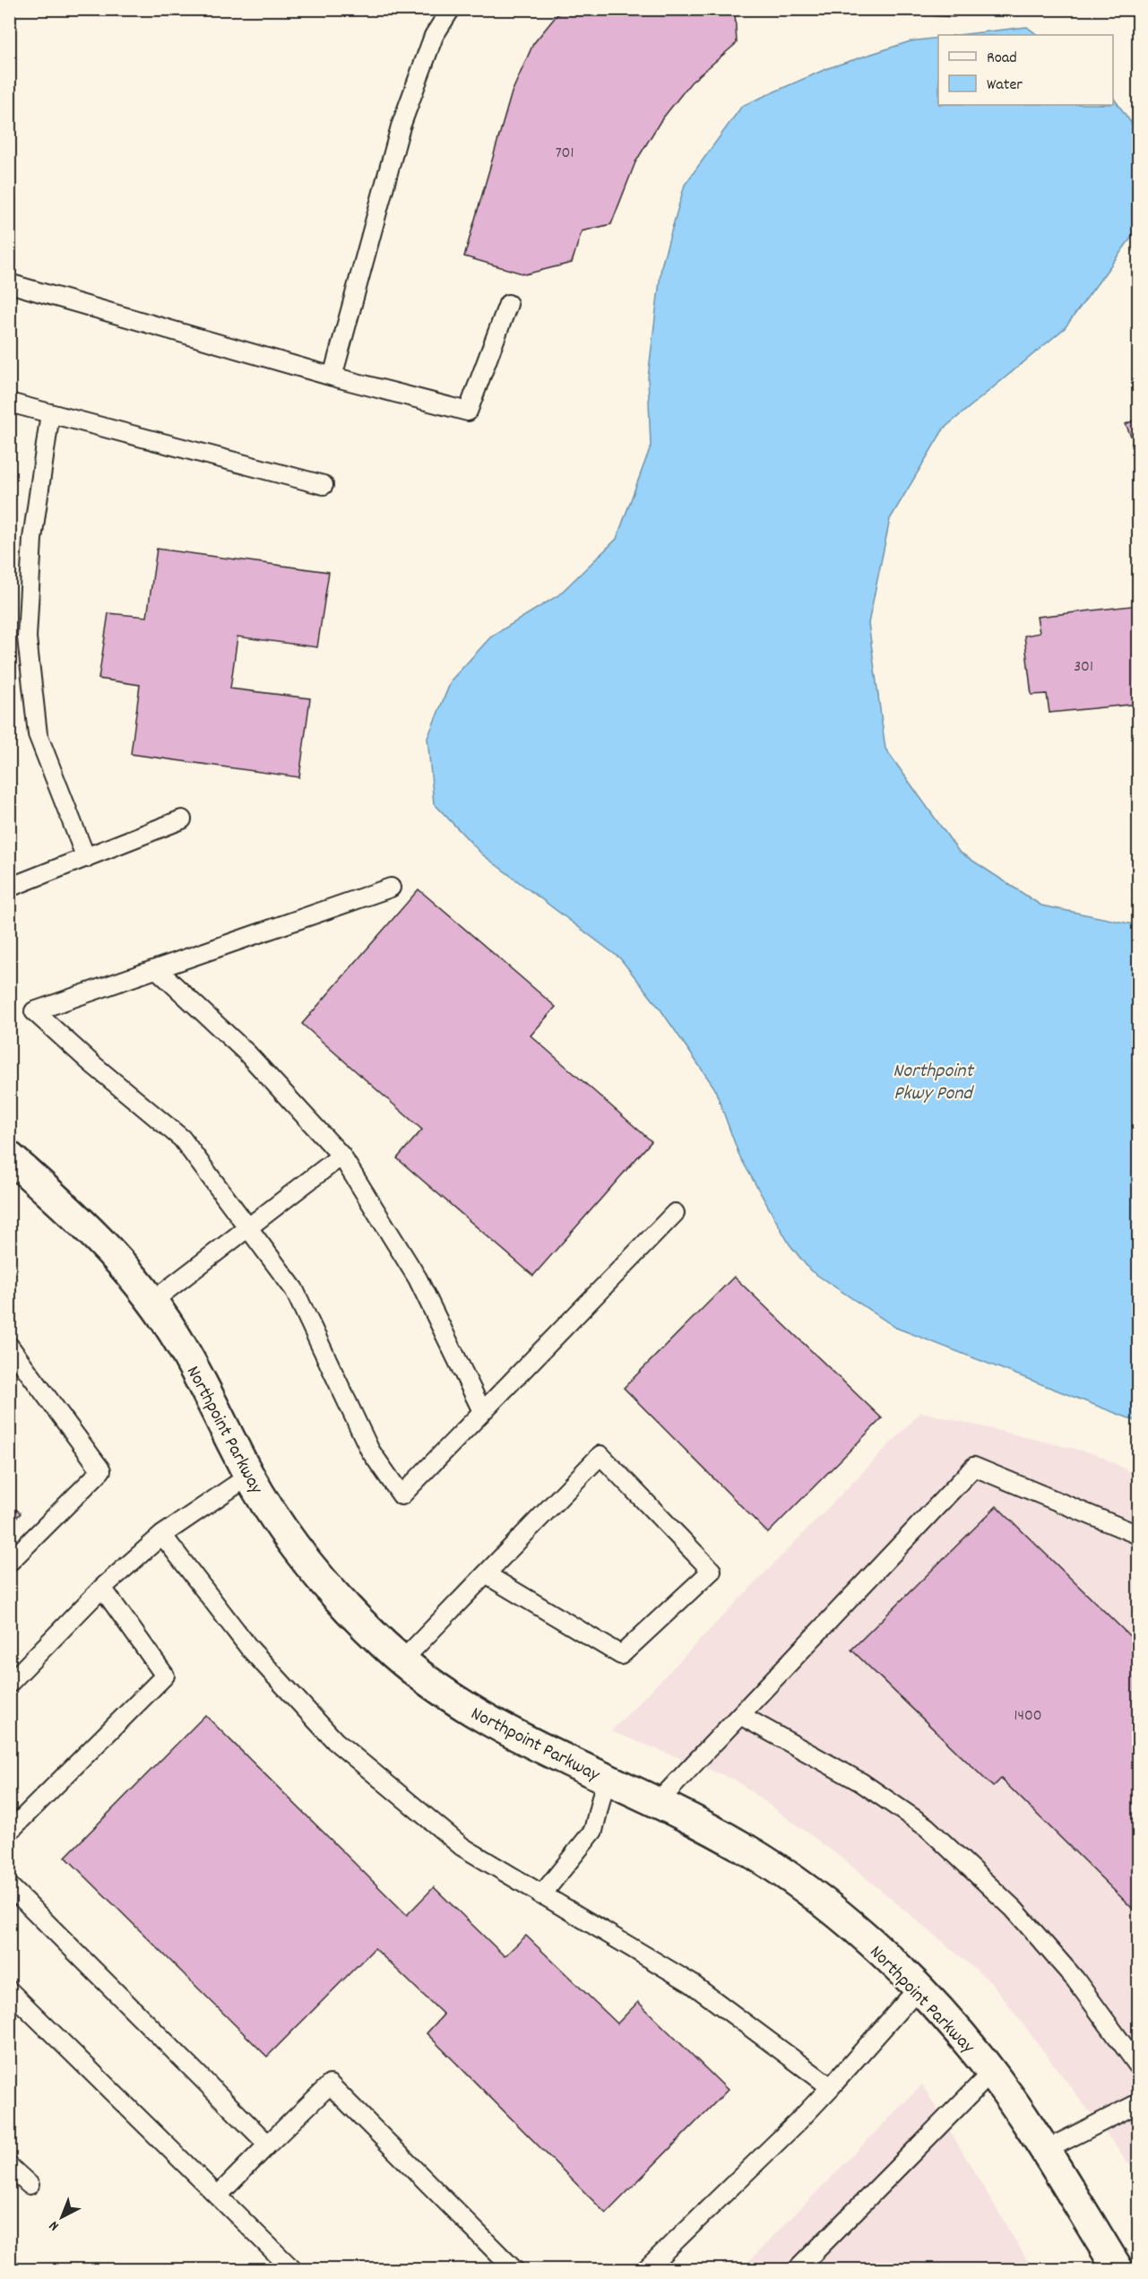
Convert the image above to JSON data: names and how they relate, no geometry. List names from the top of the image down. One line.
{"streets":{"street":["Northpoint Parkway"]},"water":["Northpoint Pkwy Pond"],"house_numbers":["701","301","1400"],"legend":["Road","Water"],"north":"bottom left"}
